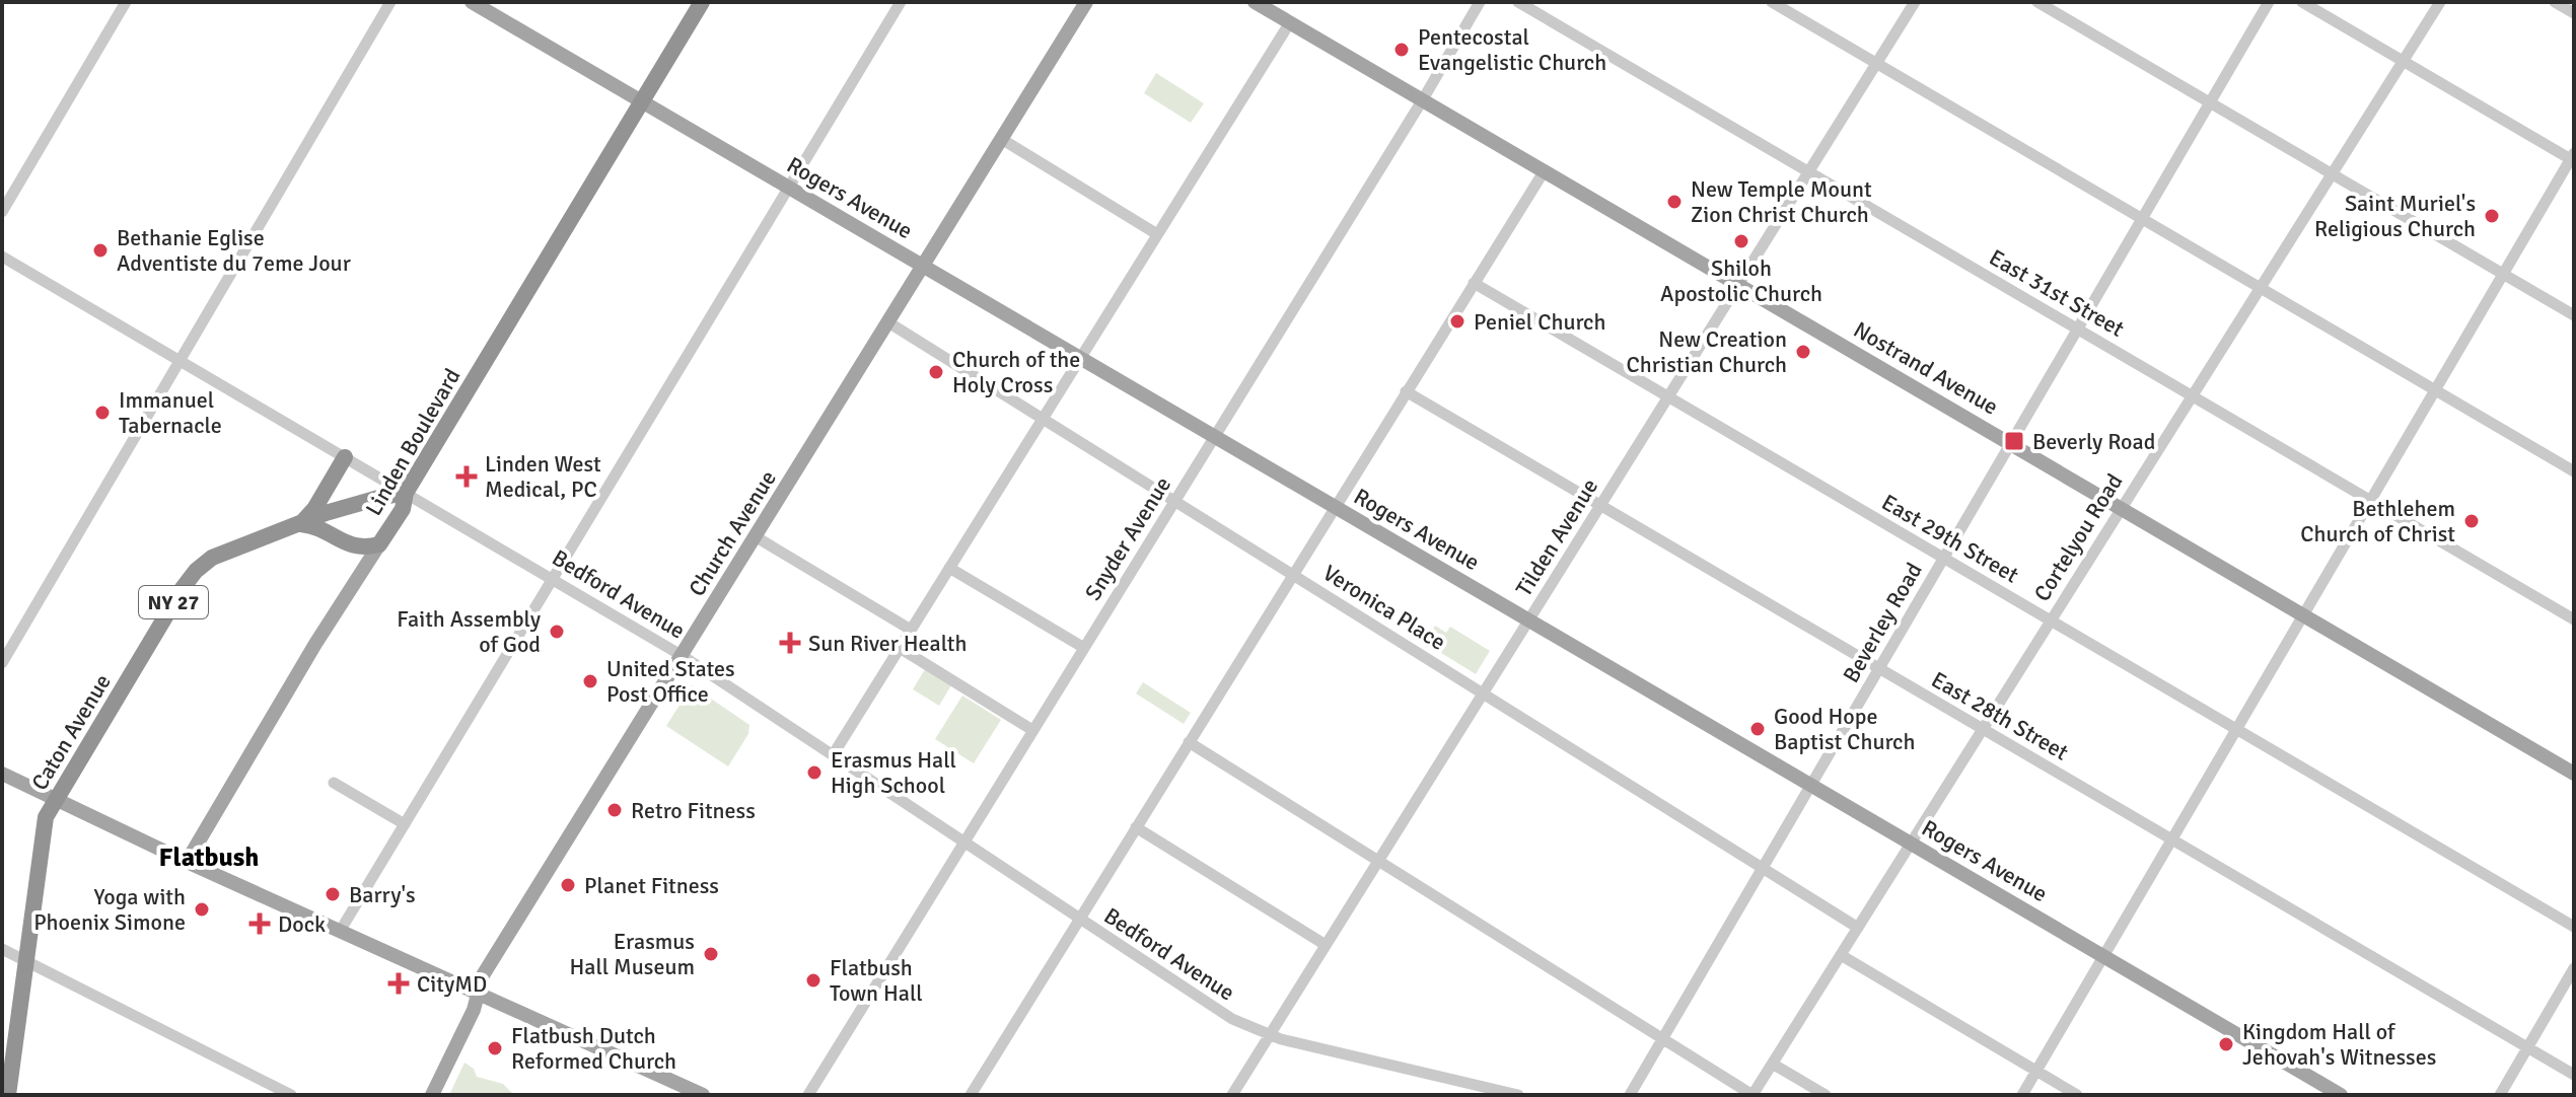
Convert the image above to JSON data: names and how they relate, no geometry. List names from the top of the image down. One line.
{"streets":{"highway":["Linden Boulevard","NY 27","Caton Avenue"],"main road":["Rogers Avenue","Nostrand Avenue","Church Avenue"],"street":["East 31st Street","Tilden Avenue","Cortelyou Road","Snyder Avenue","East 29th Street","Bedford Avenue","Veronica Place","Beverley Road","East 28th Street"]},"crossings":[["Rogers Avenue","Linden Boulevard"],["Rogers Avenue","Church Avenue"],["Rogers Avenue","Tilden Avenue"],["Rogers Avenue","Cortelyou Road"],["Rogers Avenue","Snyder Avenue"],["Rogers Avenue","Beverley Road"],["East 31st Street","Tilden Avenue"],["East 31st Street","Cortelyou Road"],["East 31st Street","Beverley Road"],["Nostrand Avenue","Tilden Avenue"],["Nostrand Avenue","Cortelyou Road"],["Nostrand Avenue","Snyder Avenue"],["Nostrand Avenue","Beverley Road"],["Linden Boulevard","Bedford Avenue"],["Linden Boulevard","Caton Avenue"],["Church Avenue","Bedford Avenue"],["Church Avenue","Veronica Place"],["Tilden Avenue","East 29th Street"],["Tilden Avenue","Bedford Avenue"],["Tilden Avenue","Veronica Place"],["Tilden Avenue","East 28th Street"],["Cortelyou Road","East 29th Street"],["Cortelyou Road","Veronica Place"],["Cortelyou Road","East 28th Street"],["Snyder Avenue","Bedford Avenue"],["Snyder Avenue","Veronica Place"],["East 29th Street","Beverley Road"],["Bedford Avenue","Caton Avenue"],["Veronica Place","Beverley Road"],["Beverley Road","East 28th Street"]],"districts":["Flatbush"],"places":{"other":["Pentecostal Evangelistic Church","New Temple Mount Zion Christ Church","Saint Muriel's Religious Church","Shiloh Apostolic Church","Bethanie Eglise Adventiste du 7eme Jour","Peniel Church","New Creation Christian Church","Church of the Holy Cross","Immanuel Tabernacle","Bethlehem Church of Christ","Faith Assembly of God","United States Post Office","Good Hope Baptist Church","Erasmus Hall High School","Retro Fitness","Planet Fitness","Barry's","Yoga with Phoenix Simone","Erasmus Hall Museum","Flatbush Town Hall","Kingdom Hall of Jehovah's Witnesses","Flatbush Dutch Reformed Church"],"transit":["Beverly Road"],"health":["Linden West Medical, PC","Sun River Health","Dock","CityMD"]}}
